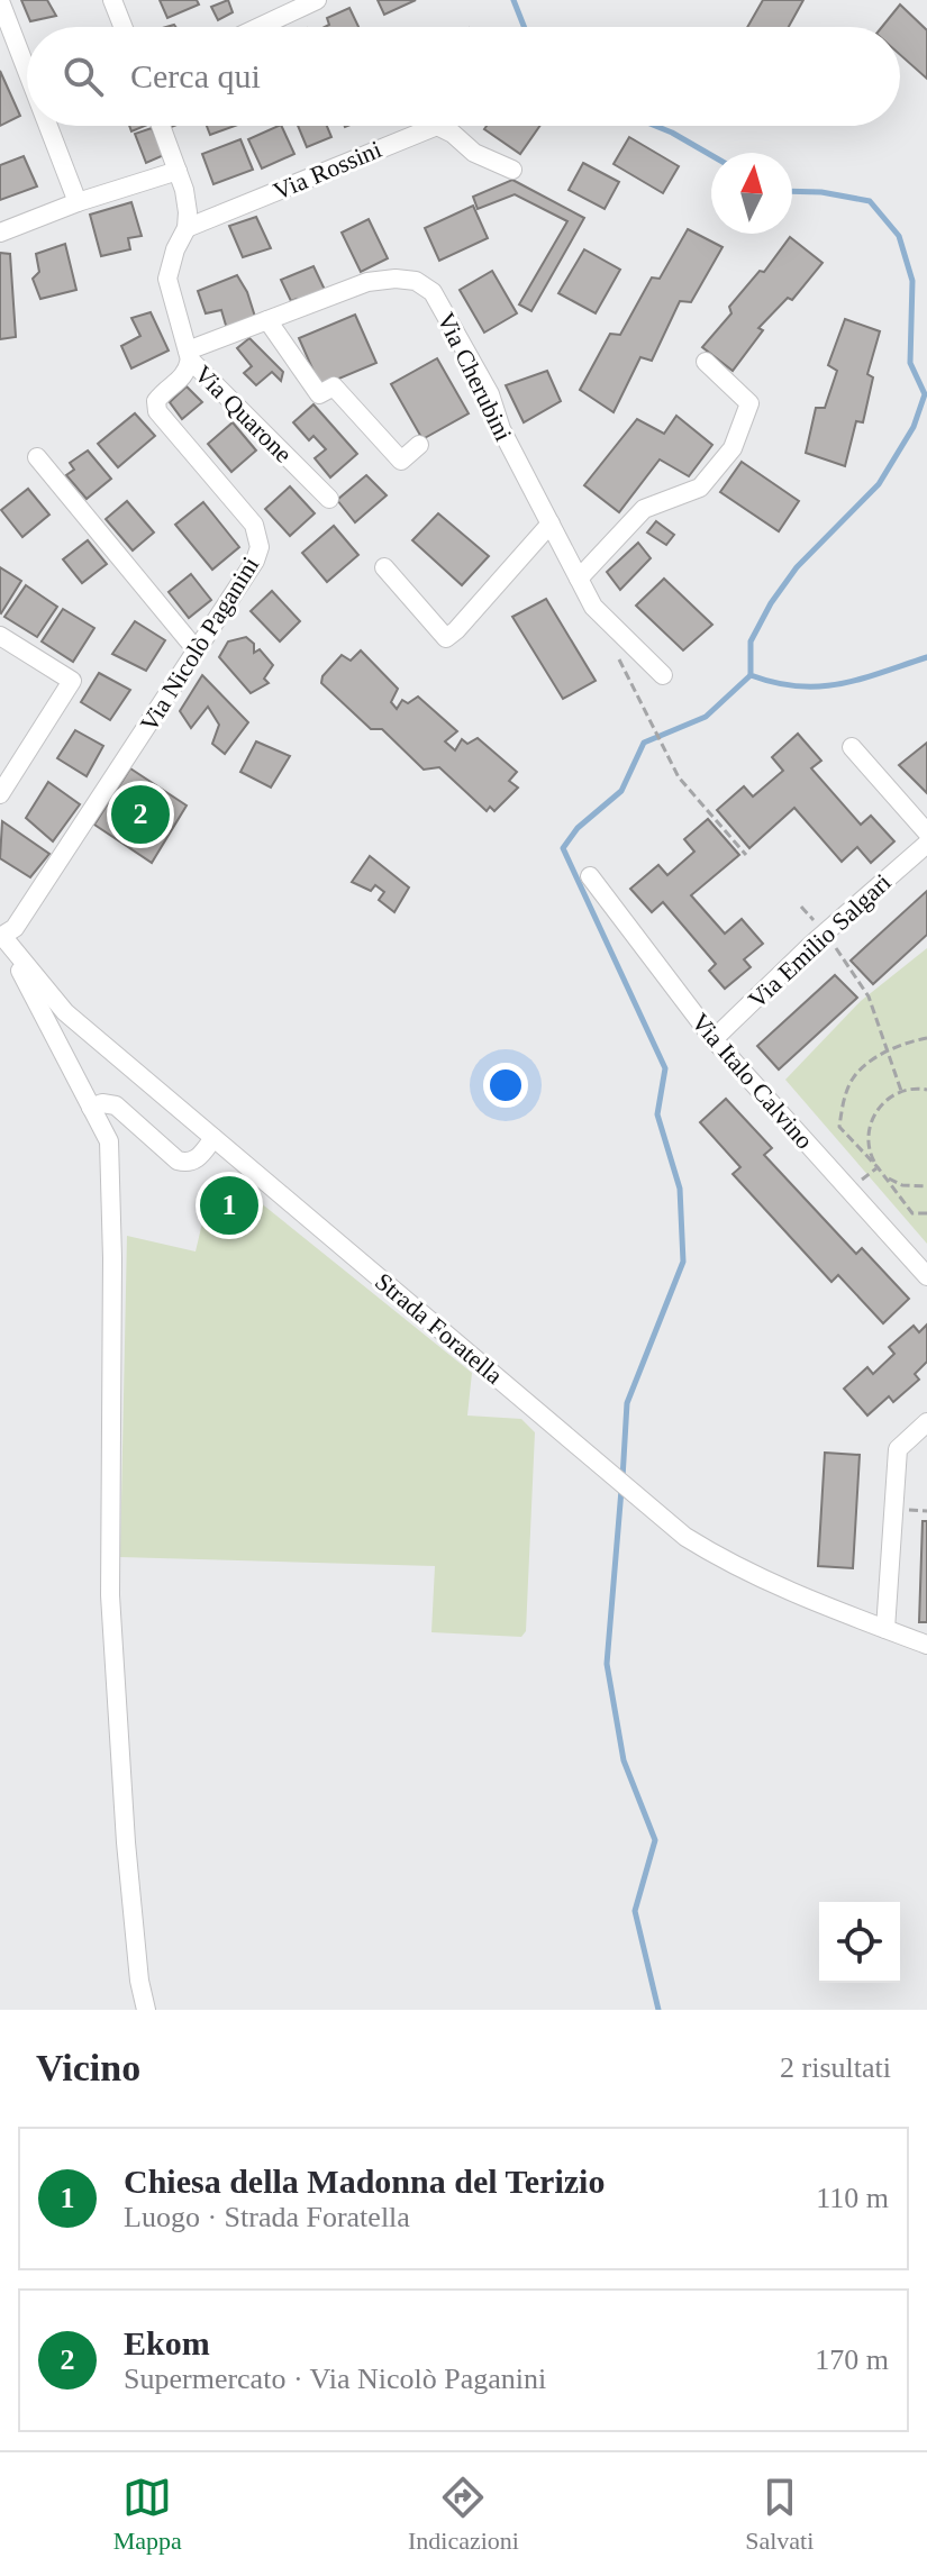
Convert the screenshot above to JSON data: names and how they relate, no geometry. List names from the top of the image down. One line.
{"streets":{"street":["Via Rossini","Via Cherubini","Via Quarone","Via Nicolò Paganini","Via Emilio Salgari","Via Italo Calvino","Strada Foratella"]},"crossings":[["Via Rossini","Via Quarone"],["Via Cherubini","Via Quarone"],["Via Cherubini","Via Nicolò Paganini"],["Via Quarone","Via Nicolò Paganini"],["Via Nicolò Paganini","Strada Foratella"],["Via Emilio Salgari","Via Italo Calvino"]],"north":"top","page":{"search":"Cerca qui","pins":["2","1"],"heading":["Vicino","2 risultati"],"list":[{"mark":"1","name":"Chiesa della Madonna del Terizio","note":"Luogo · Strada Foratella","value":"110 m"},{"mark":"2","name":"Ekom","note":"Supermercato · Via Nicolò Paganini","value":"170 m"}],"nav":["Mappa","Indicazioni","Salvati"]}}
